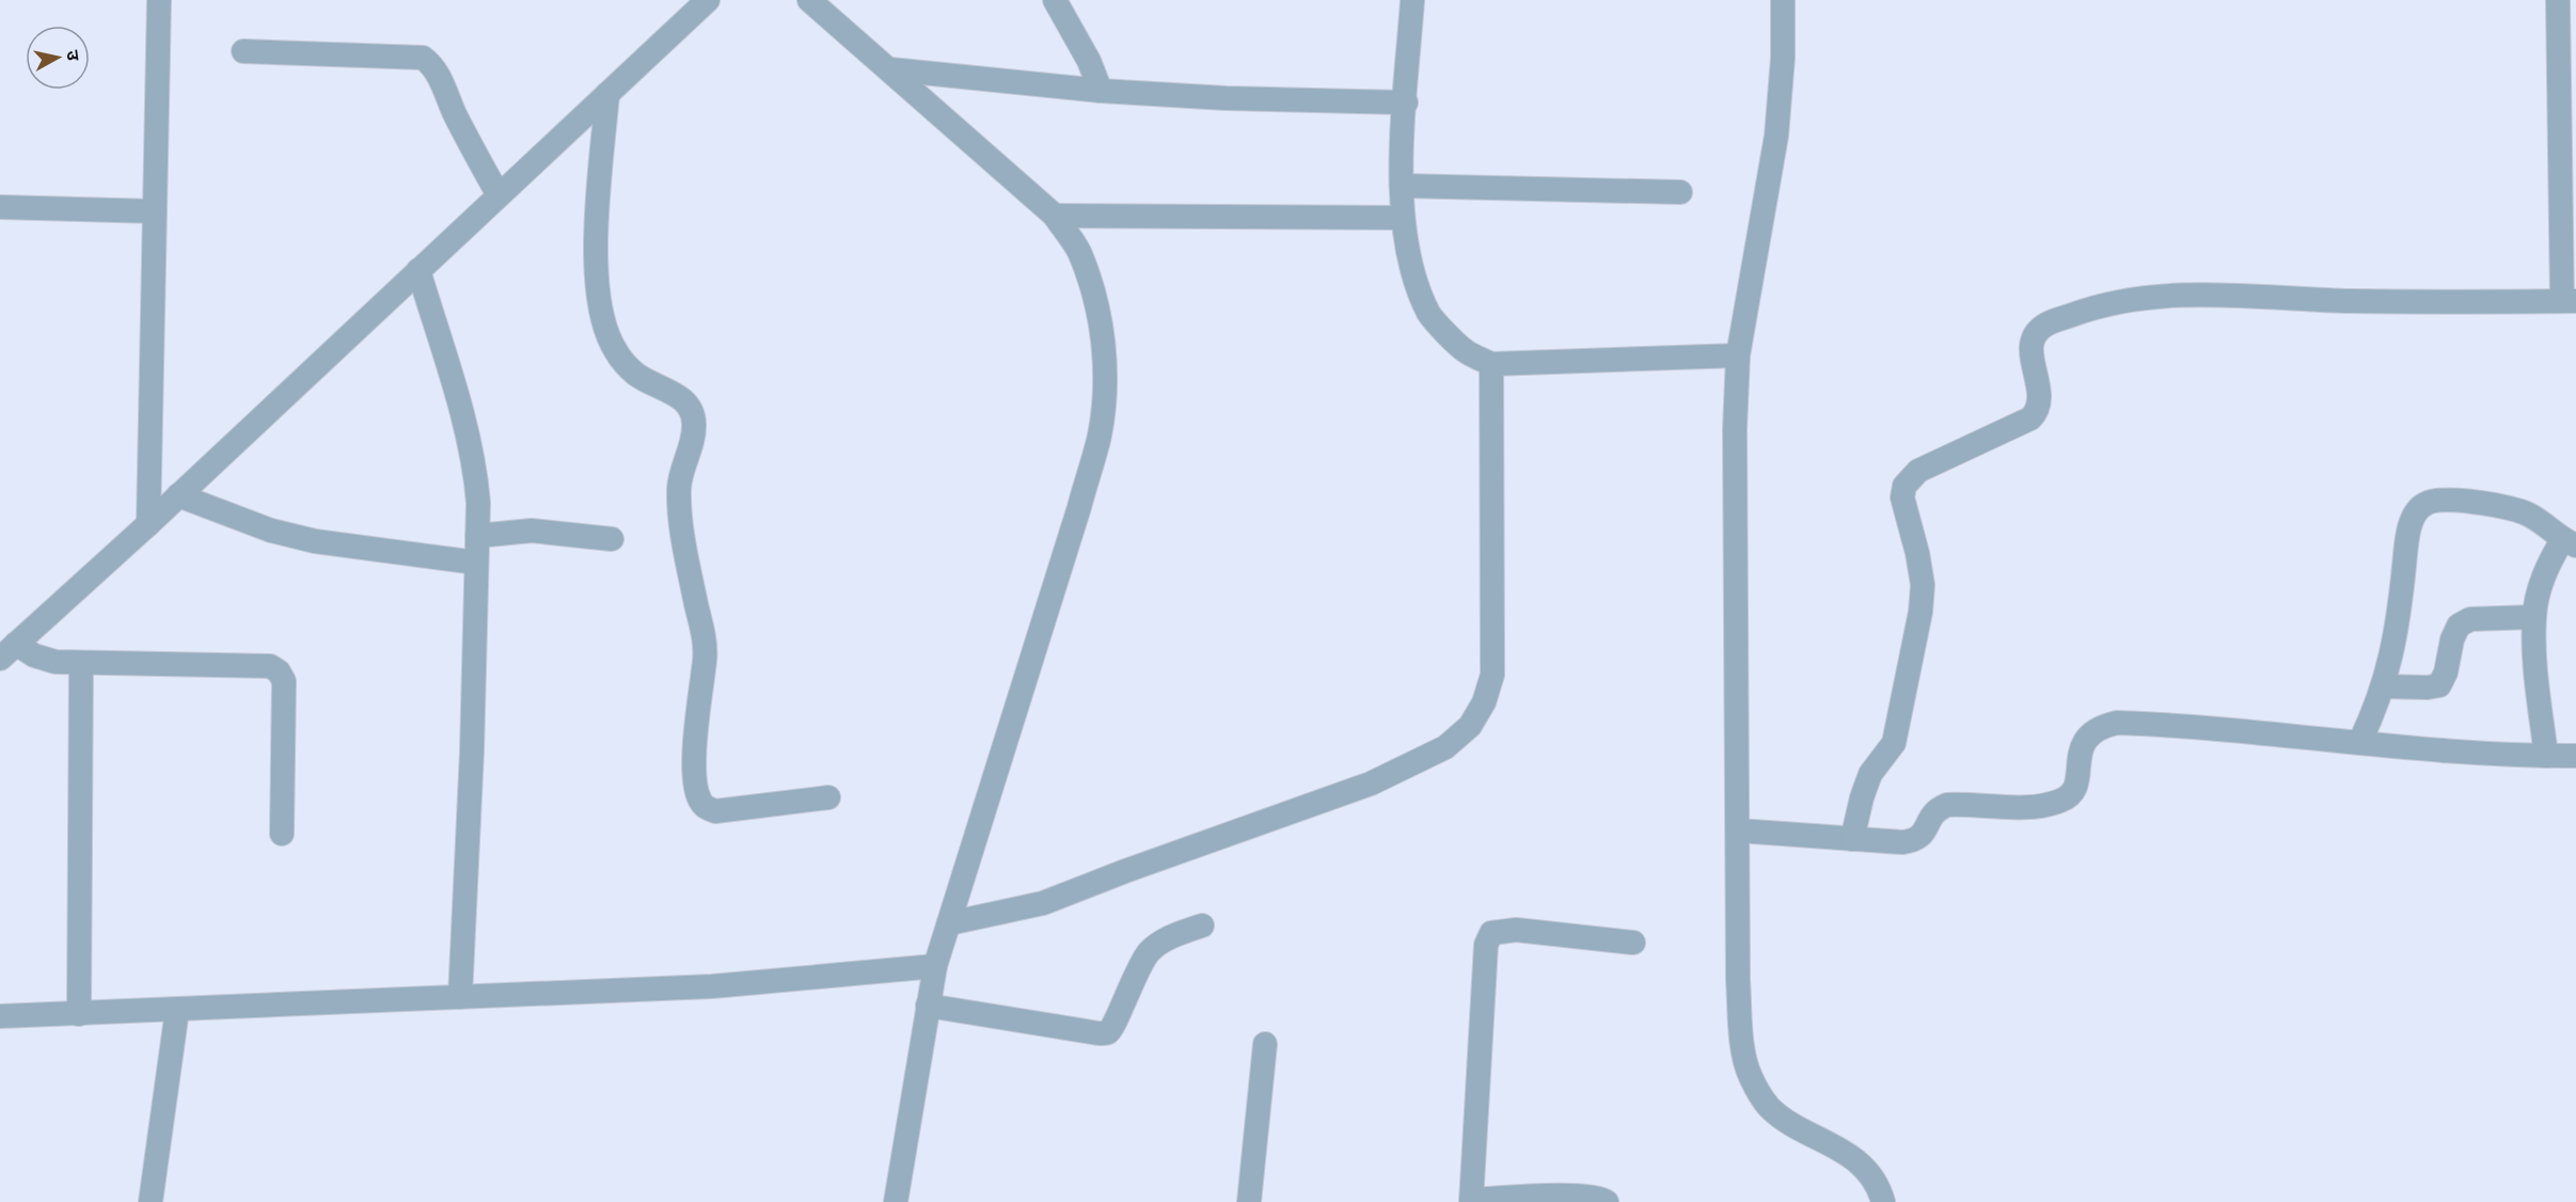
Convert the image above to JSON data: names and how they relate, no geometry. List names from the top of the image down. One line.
{"north":"right"}
